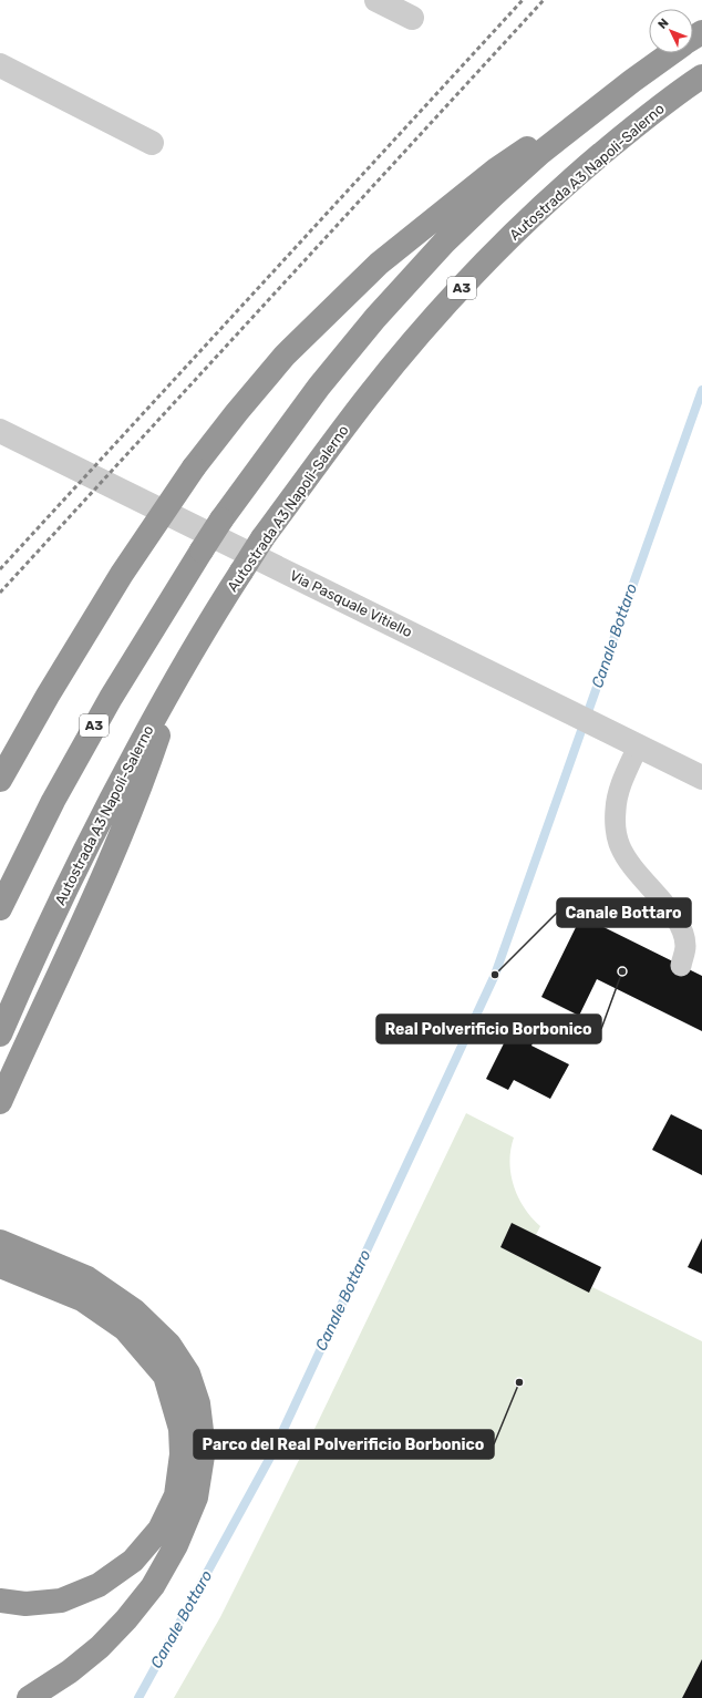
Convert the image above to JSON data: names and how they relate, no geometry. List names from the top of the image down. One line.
{"streets":{"highway":["Autostrada A3 Napoli-Salerno","A3"],"street":["Via Pasquale Vitiello"]},"water":["Canale Bottaro"],"places":["Real Polverificio Borbonico","Canale Bottaro","Parco del Real Polverificio Borbonico"],"north":"top left"}
